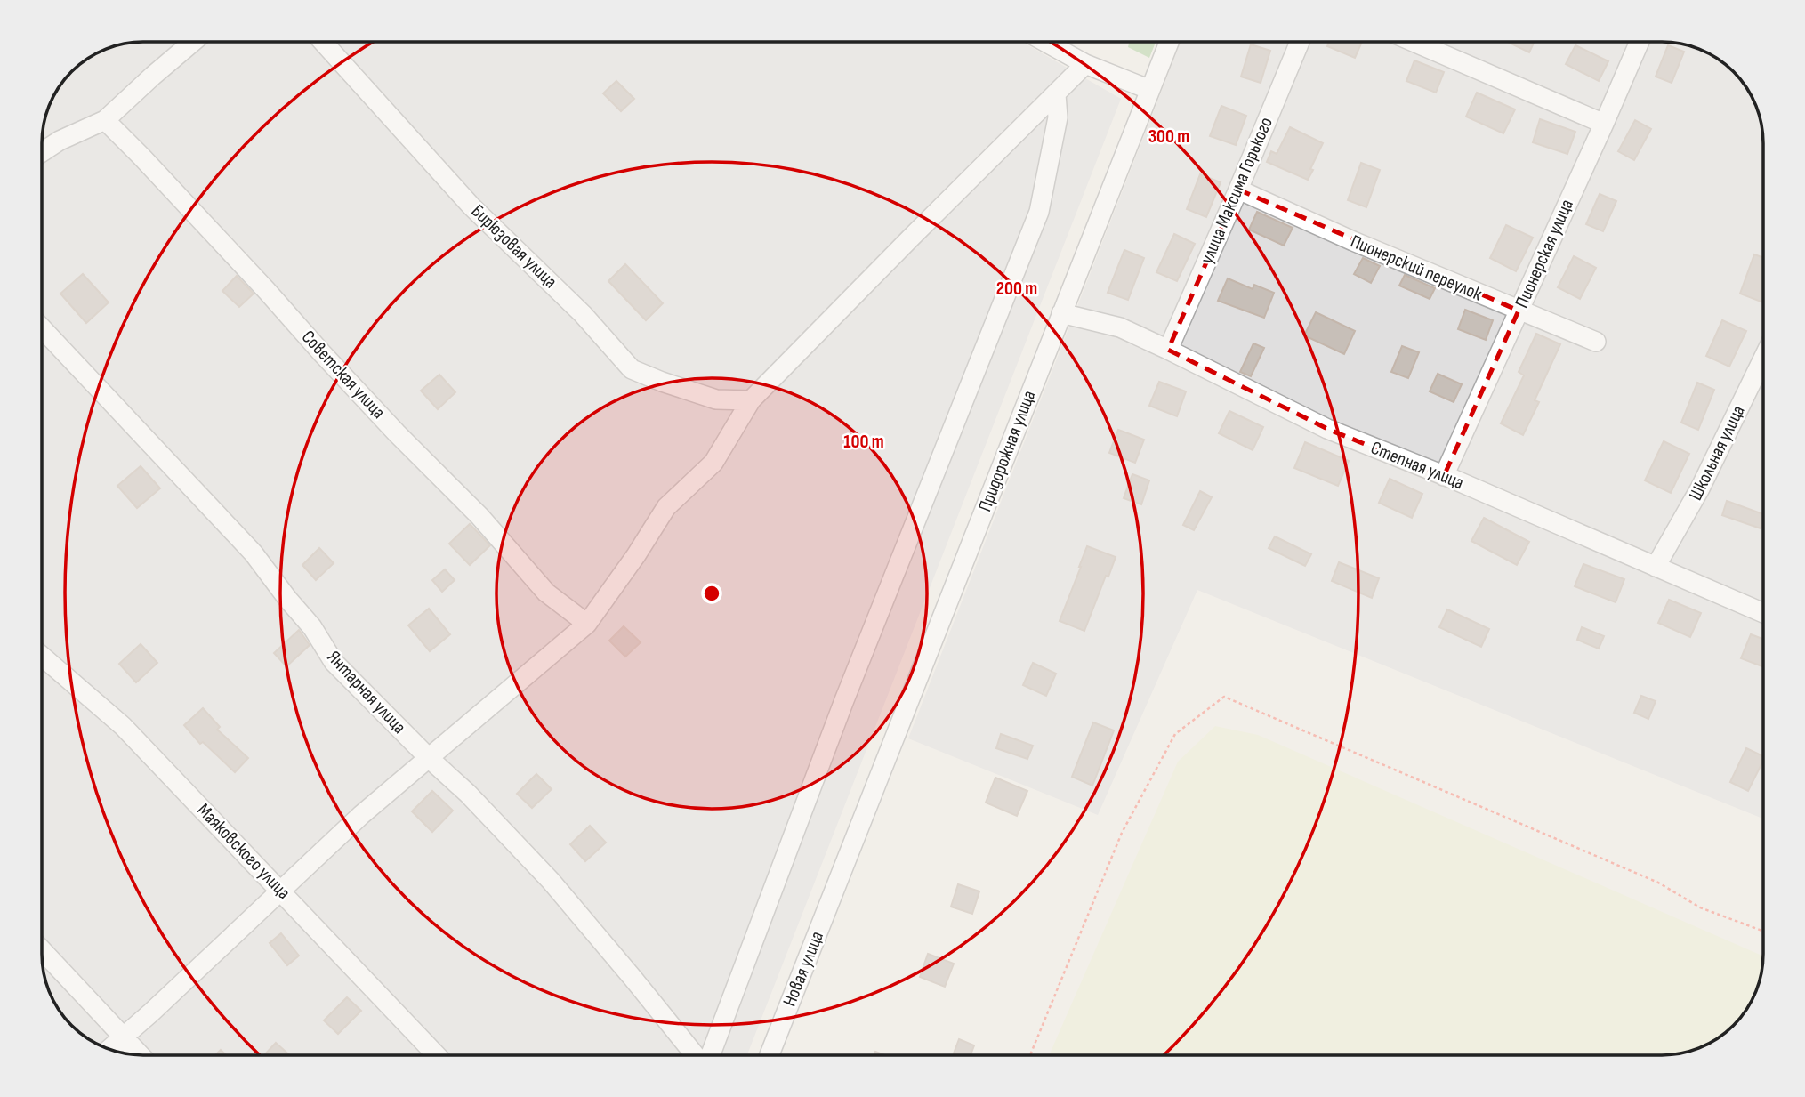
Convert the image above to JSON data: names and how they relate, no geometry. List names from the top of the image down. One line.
{"streets":{"street":["улица Максима Горького","Бирюзовая улица","Пионерская улица","Пионерский переулок","Советская улица","Придорожная улица","Школьная улица","Степная улица","Янтарная улица","Маяковского улица","Новая улица"]},"crossings":[["улица Максима Горького","Пионерский переулок"],["улица Максима Горького","Степная улица"],["Пионерская улица","Пионерский переулок"],["Пионерская улица","Степная улица"],["Придорожная улица","Степная улица"],["Придорожная улица","Новая улица"],["Школьная улица","Степная улица"]],"rings":["300 m","200 m","100 m"]}
